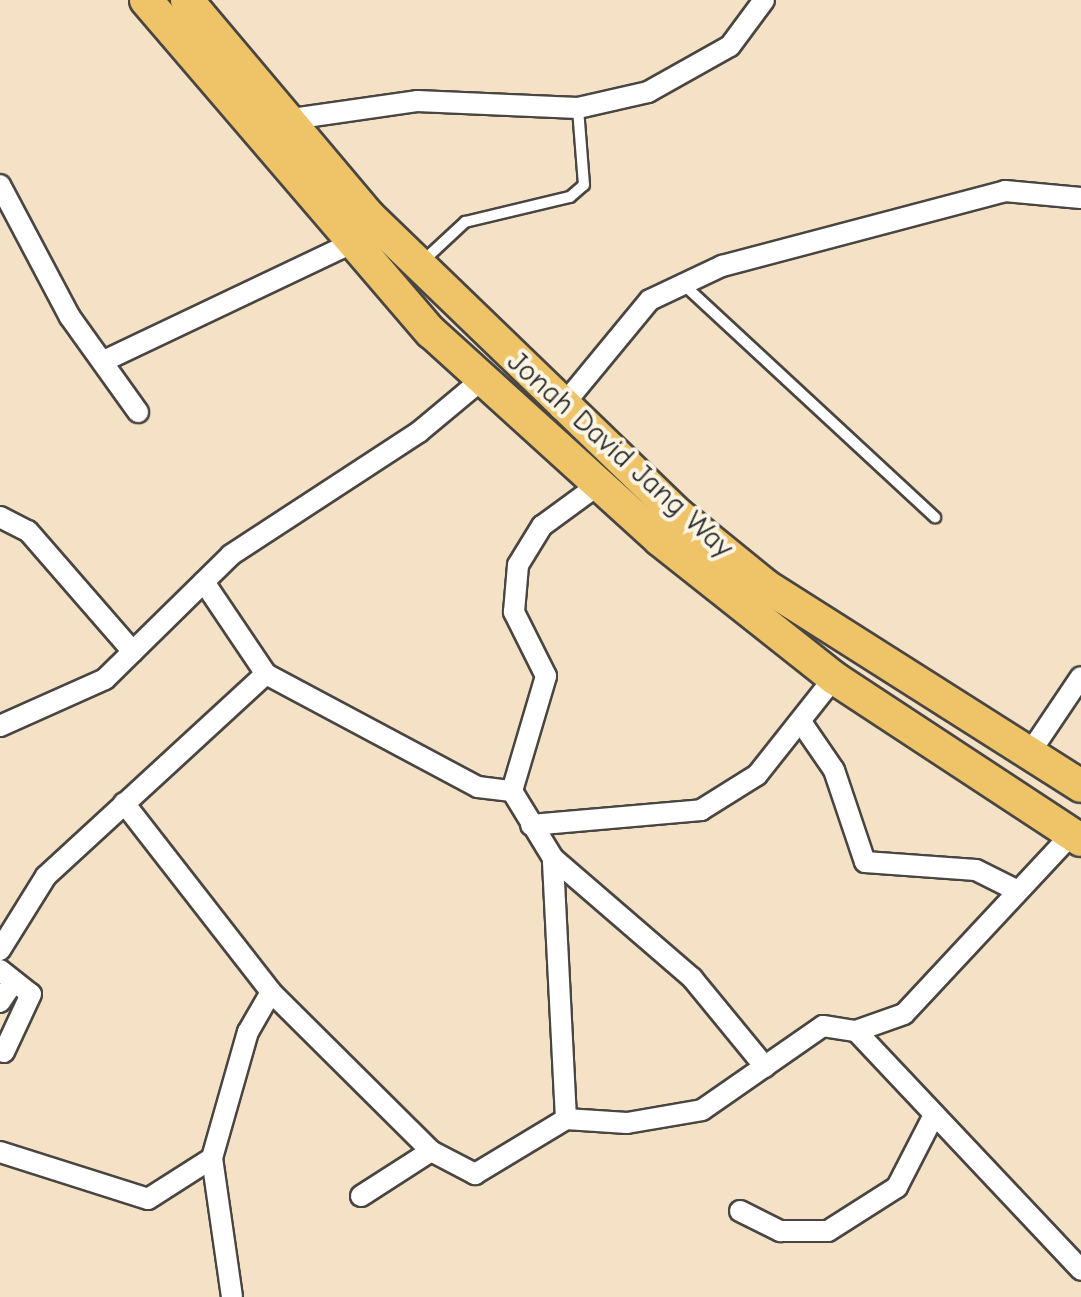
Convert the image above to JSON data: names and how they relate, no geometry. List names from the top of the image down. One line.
{"streets":{"main road":["Jonah David Jang Way"]}}
